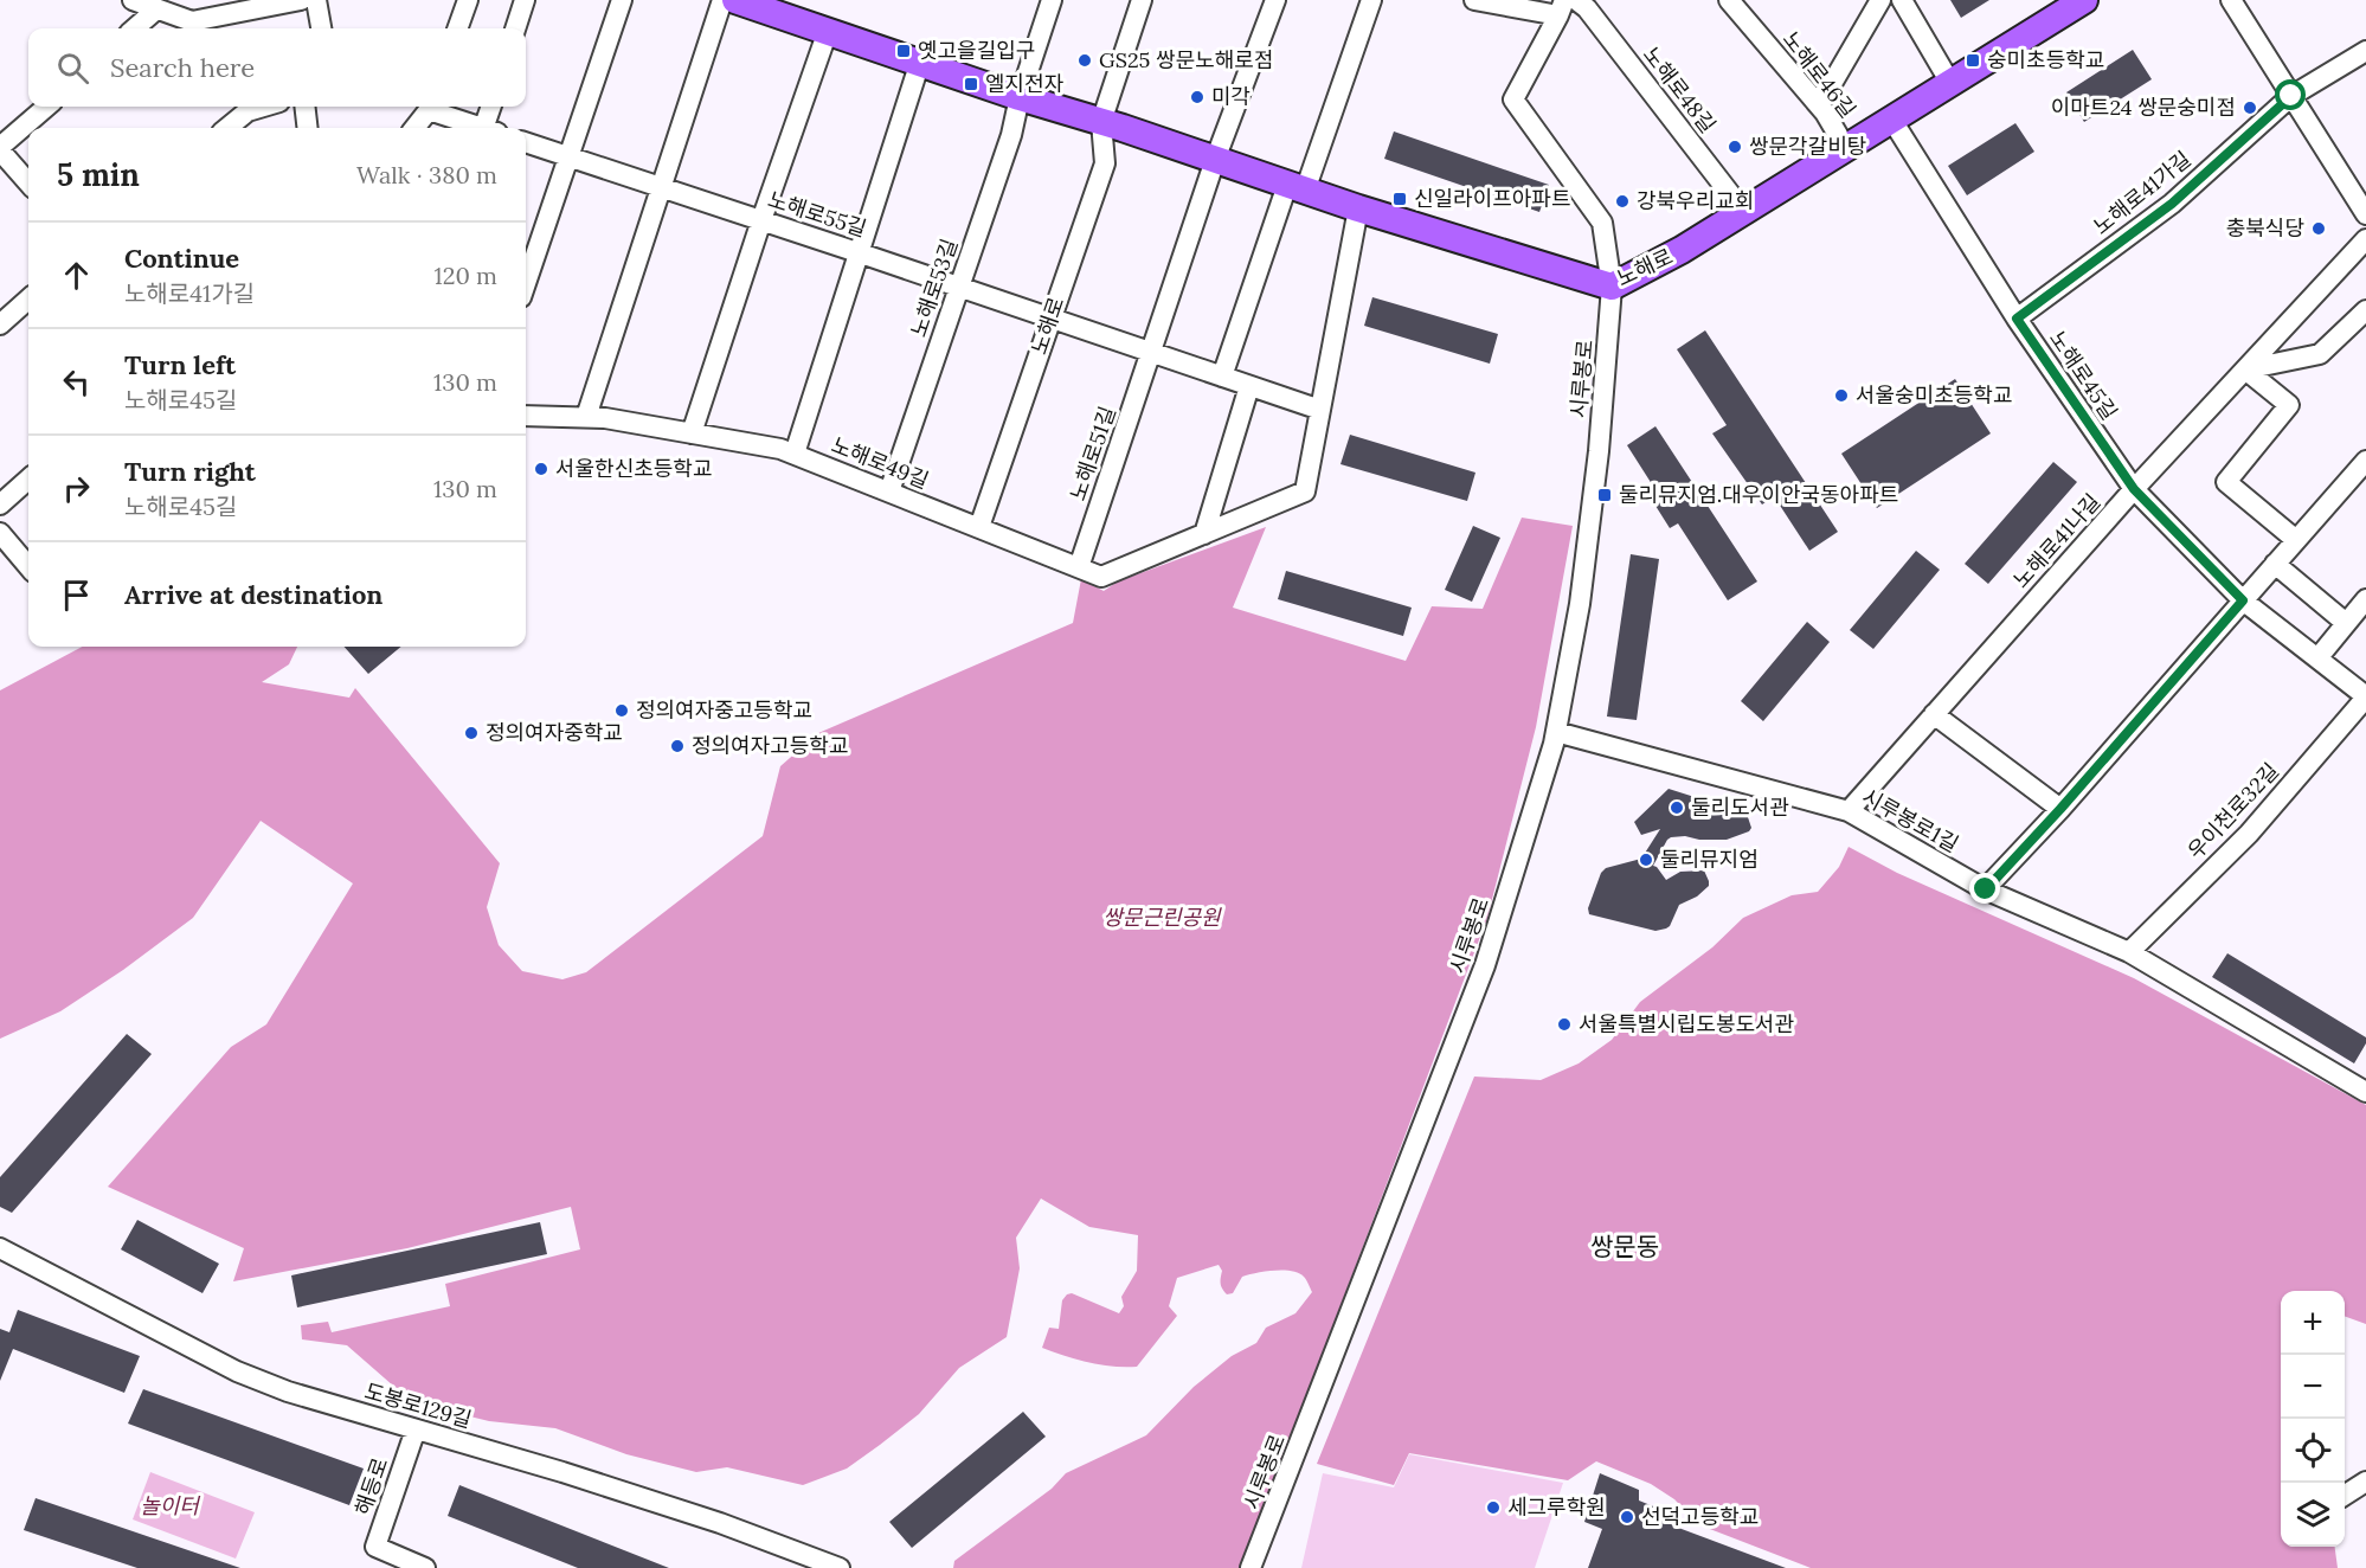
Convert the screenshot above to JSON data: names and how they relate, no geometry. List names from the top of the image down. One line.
{"streets":{"main road":["노해로"],"street":["노해로46길","노해로48길","노해로41가길","노해로55길","노해로53길","노해로45길","시루봉로","노해로51길","노해로49길","노해로41나길","우이천로32길","시루봉로1길","도봉로129길","해등로"]},"crossings":[["노해로46길","노해로"],["노해로48길","노해로"],["노해로41가길","노해로45길"],["노해로55길","노해로53길"],["노해로","노해로53길"],["노해로","노해로45길"],["노해로","시루봉로"],["노해로","노해로51길"],["노해로","노해로49길"],["노해로53길","노해로49길"],["노해로45길","노해로41나길"],["노해로45길","우이천로32길"],["시루봉로","시루봉로1길"],["노해로51길","노해로49길"],["노해로41나길","시루봉로1길"],["우이천로32길","시루봉로1길"],["도봉로129길","해등로"]],"districts":["쌍문동"],"parks":["쌍문근린공원","놀이터"],"places":{"transit":["옛고을길입구","숭미초등학교","엘지전자","신일라이프아파트","둘리뮤지엄.대우이안국동아파트"],"other":["GS25 쌍문노해로점","미각","이마트24 쌍문숭미점","쌍문각갈비탕","강북우리교회","충북식당","서울숭미초등학교","서울한신초등학교","정의여자중고등학교","정의여자중학교","정의여자고등학교","둘리도서관","둘리뮤지엄","서울특별시립도봉도서관","세그루학원","선덕고등학교"]},"page":{"search":"Search here","heading":["5 min","Walk · 380 m"],"list":[["Continue","노해로41가길","120 m"],["Turn left","노해로45길","130 m"],["Turn right","노해로45길","130 m"],"Arrive at destination"],"map_buttons":["+","−"]}}
